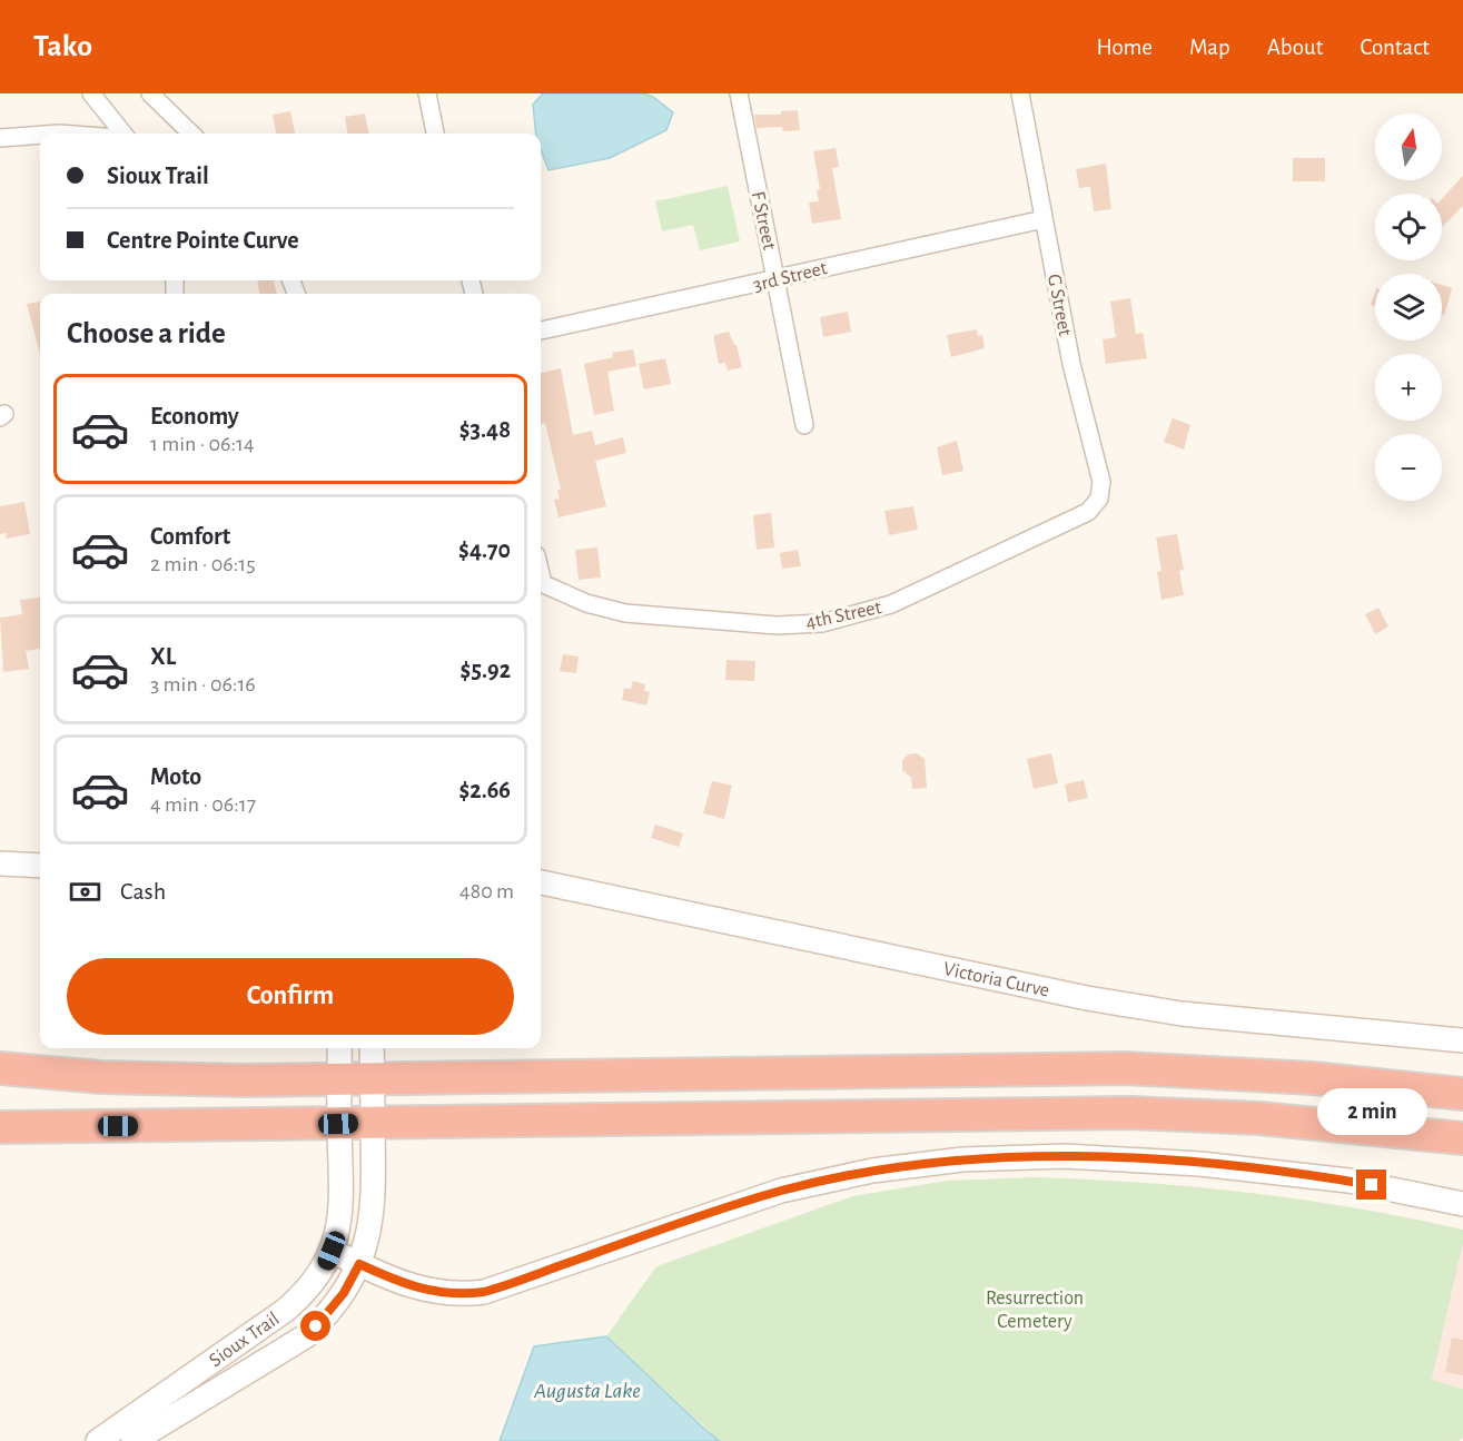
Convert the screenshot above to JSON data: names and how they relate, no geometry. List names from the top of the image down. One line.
{"streets":{"street":["F Street","3rd Street","G Street","4th Street","Victoria Curve","Sioux Trail"]},"crossings":[["F Street","3rd Street"],["3rd Street","G Street"],["G Street","4th Street"]],"water":["Augusta Lake"],"parks":["Resurrection Cemetery"],"north":"top","page":{"header":"Tako","nav":["Home","Map","About","Contact"],"map_buttons":["+","−"],"banner":["Sioux Trail","Centre Pointe Curve"],"heading":"Choose a ride","list":[{"name":"Economy","note":"1 min · 06:14","value":"$3.48"},{"name":"Comfort","note":"2 min · 06:15","value":"$4.70"},{"name":"XL","note":"3 min · 06:16","value":"$5.92"},{"name":"Moto","note":"4 min · 06:17","value":"$2.66"}],"pay":["Cash","480 m"],"buttons":"Confirm","bubble":"2 min"}}
